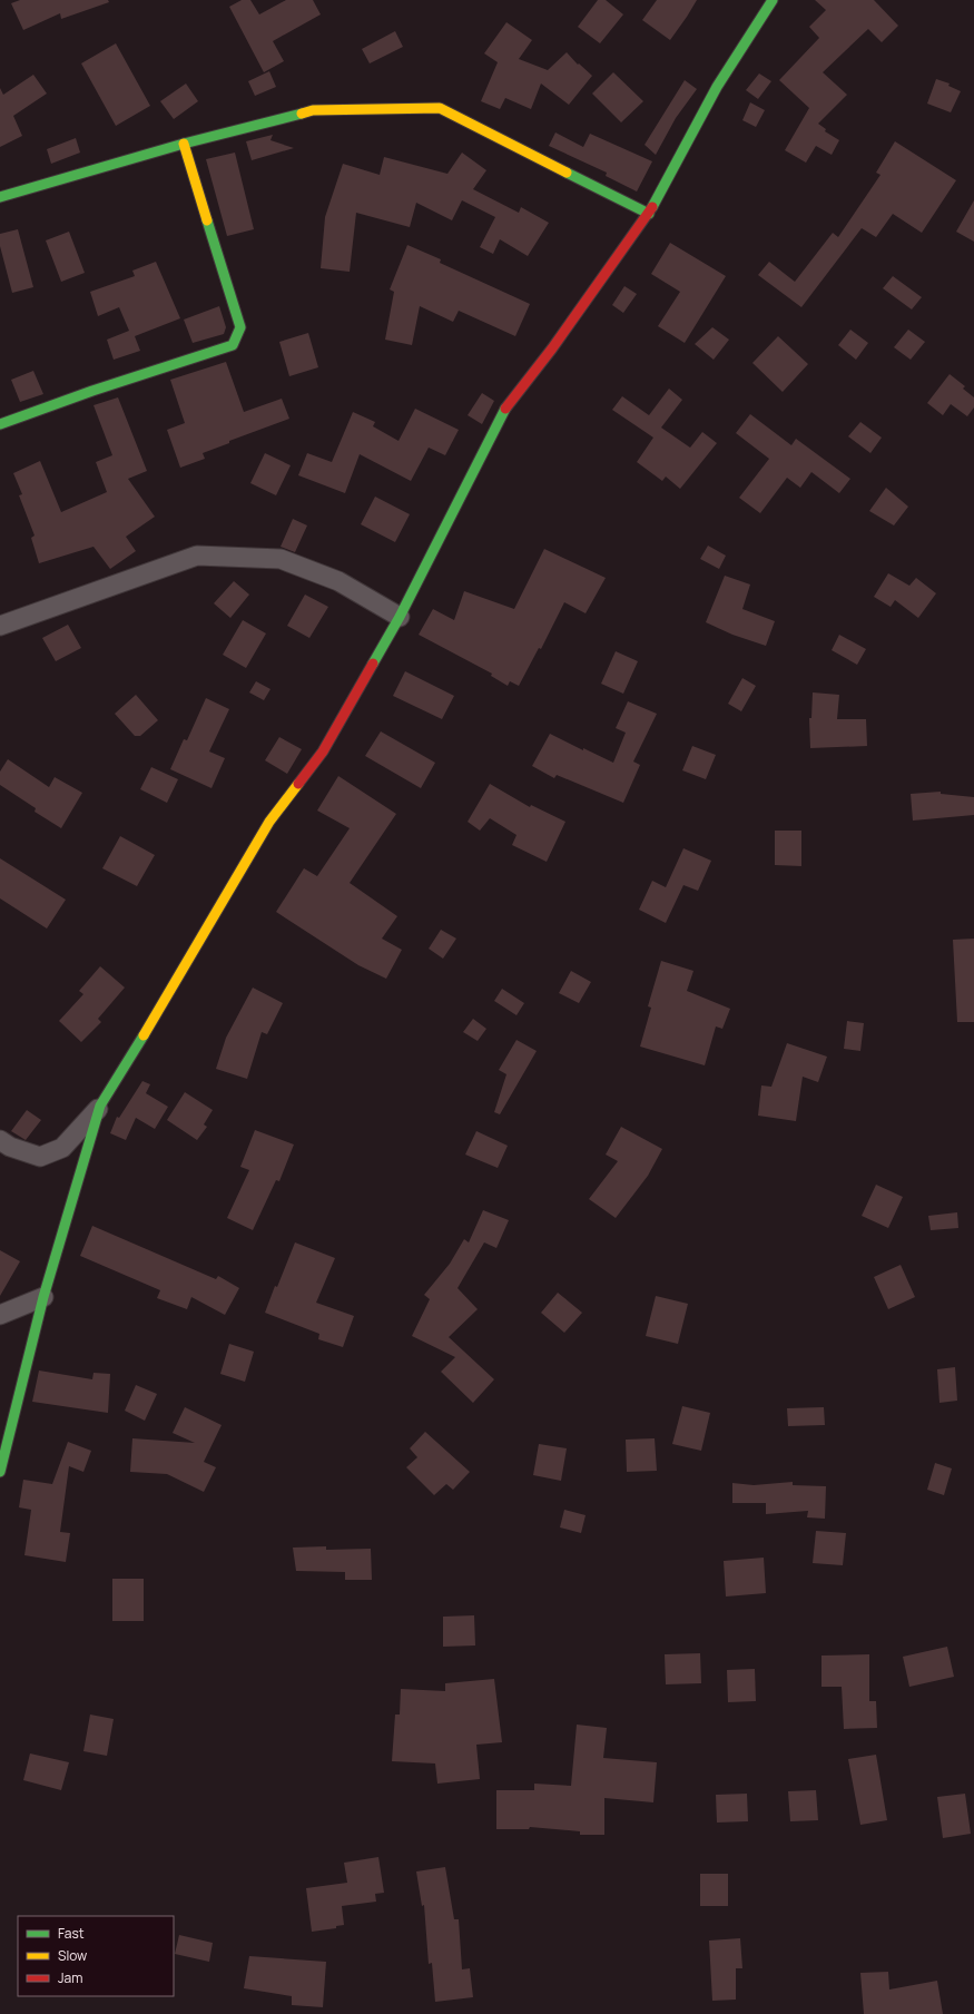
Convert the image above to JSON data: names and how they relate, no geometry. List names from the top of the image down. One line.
{"legend":["Fast","Slow","Jam"]}
